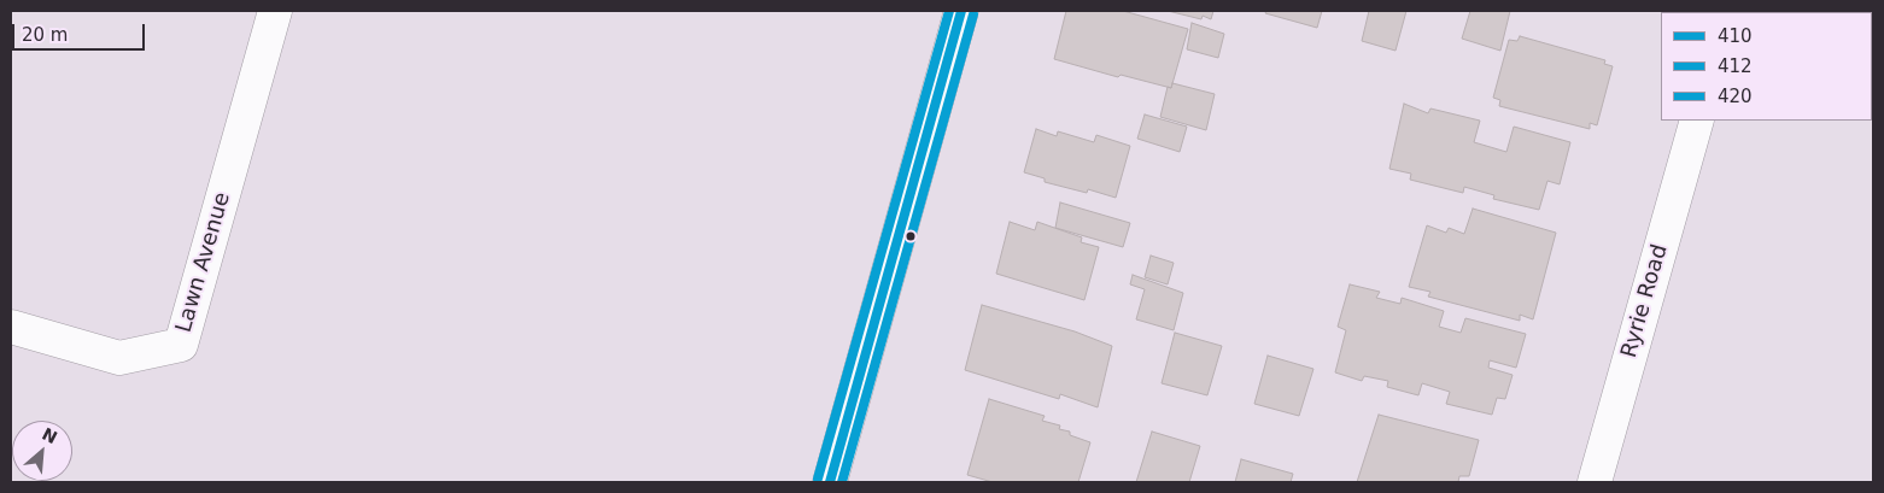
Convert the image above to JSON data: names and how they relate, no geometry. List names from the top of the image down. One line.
{"streets":{"street":["Lawn Avenue","Ryrie Road"]},"lines":["transit line 410","transit line 420","transit line 412"],"legend":["410","412","420"],"scale_bar":"20 m","north":"top right"}
